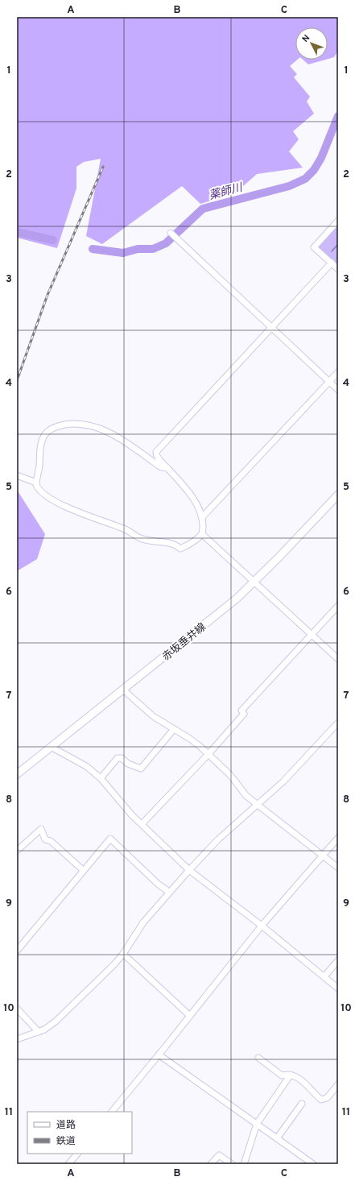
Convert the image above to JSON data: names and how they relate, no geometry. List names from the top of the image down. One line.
{"streets":{"main road":["赤坂垂井線"]},"water":["薬師川"],"legend":["道路","鉄道"],"north":"top left","grid":{"columns":["A","B","C"],"rows":["1","2","3","4","5","6","7","8","9","10","11"]}}
